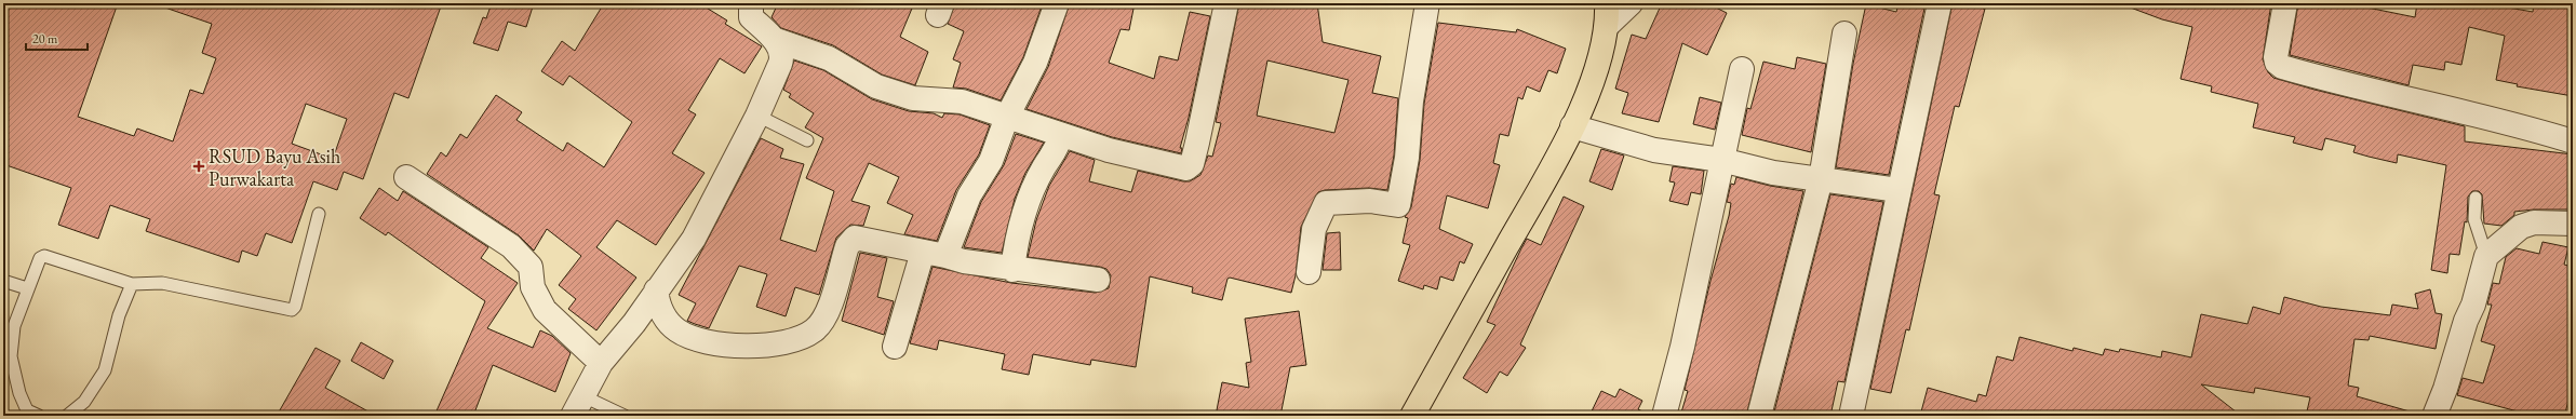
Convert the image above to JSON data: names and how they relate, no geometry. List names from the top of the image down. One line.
{"places":{"health":["RSUD Bayu Asih Purwakarta"]},"scale_bar":"20 m"}
